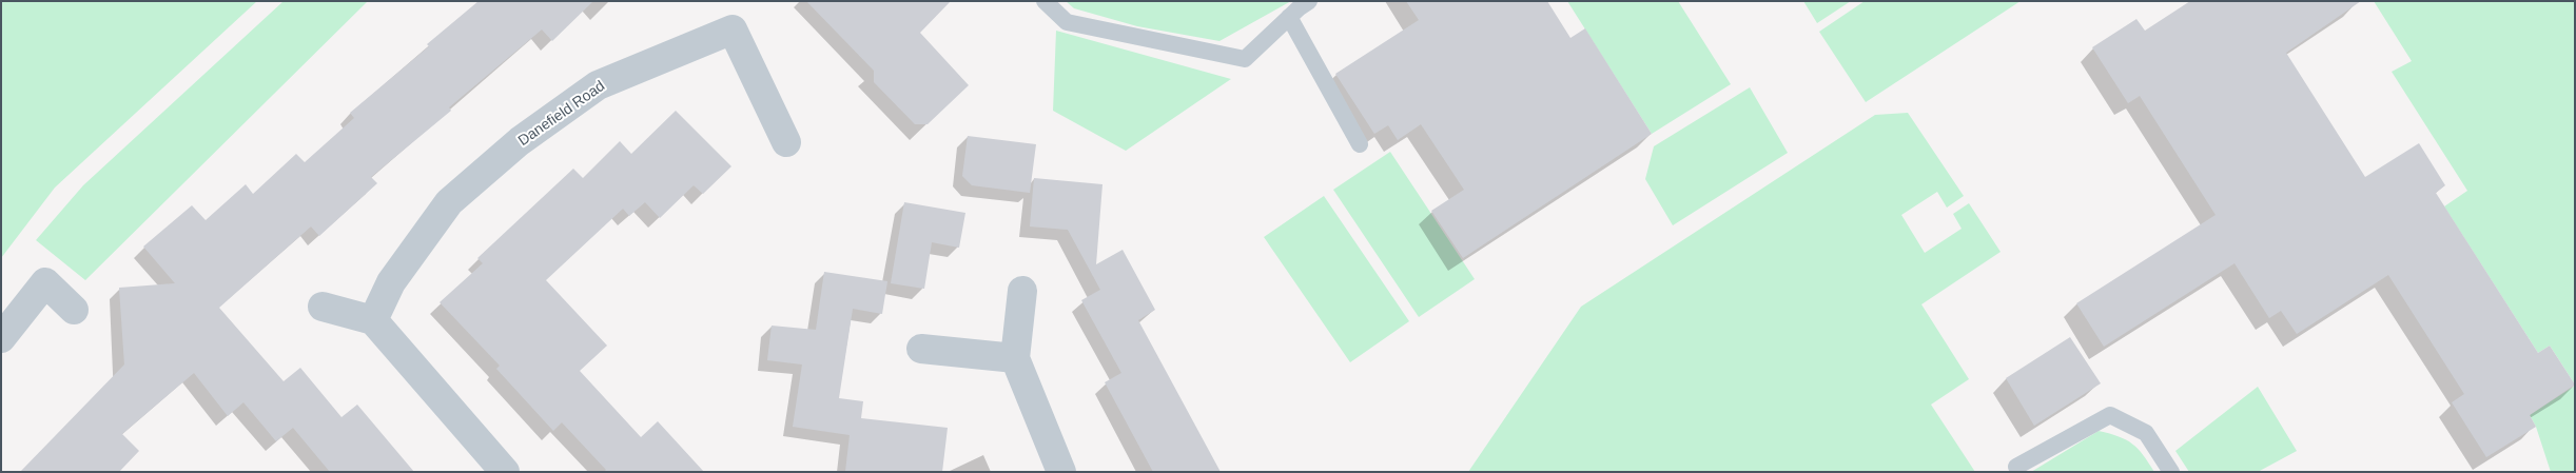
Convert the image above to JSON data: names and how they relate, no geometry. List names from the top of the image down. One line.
{"streets":{"street":["Danefield Road"]}}
